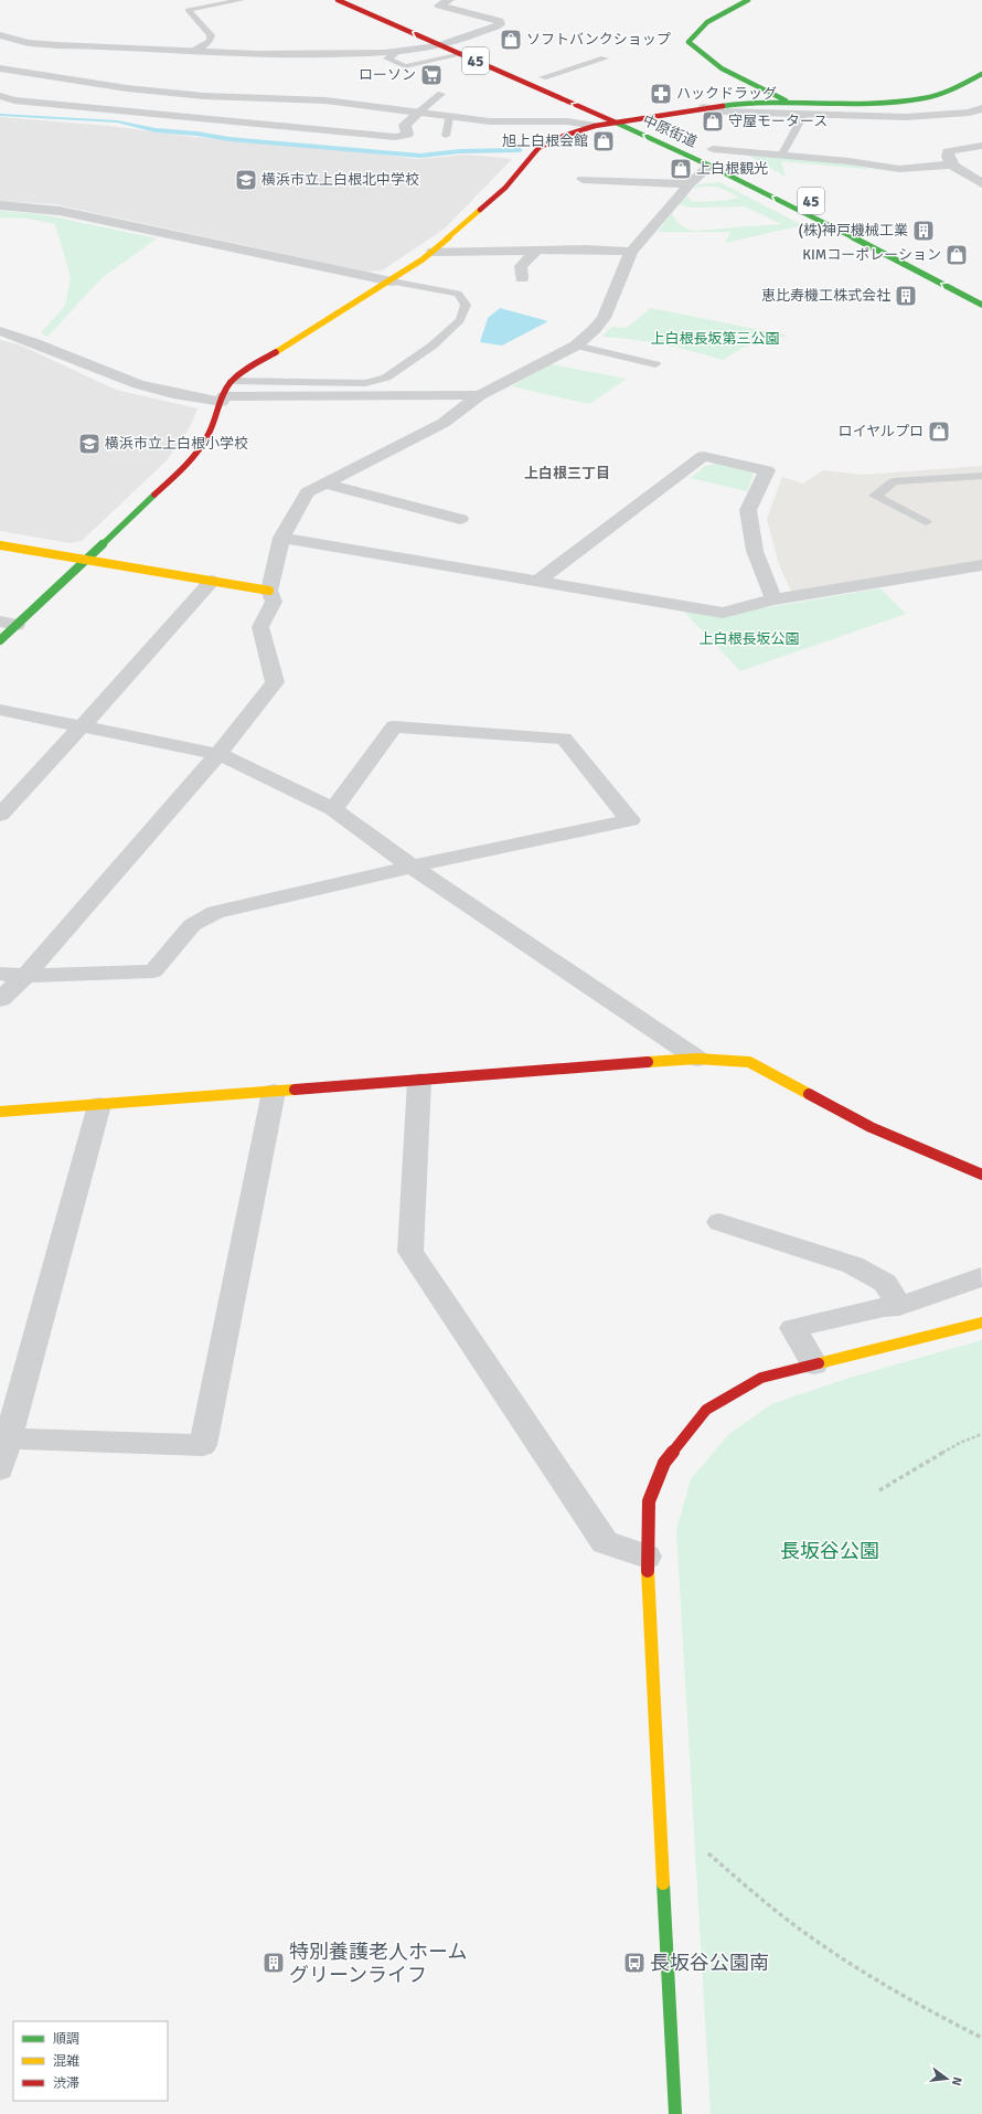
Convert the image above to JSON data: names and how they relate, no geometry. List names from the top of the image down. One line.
{"streets":{"street":["45","中原街道"]},"districts":["上白根三丁目"],"parks":["上白根長坂第三公園","上白根長坂公園","長坂谷公園"],"places":{"shop":["ソフトバンクショップ","守屋モータース","旭上白根会館","上白根観光","KIMコーポレーション","ロイヤルプロ"],"supermarket":["ローソン"],"pharmacy":["ハックドラッグ"],"school or university":["横浜市立上白根北中学校","横浜市立上白根小学校"],"building":["(株)神戸機械工業","恵比寿機工株式会社","特別養護老人ホーム グリーンライフ"],"bus stop":["長坂谷公園南"]},"legend":["順調","混雑","渋滞"],"north":"right"}
